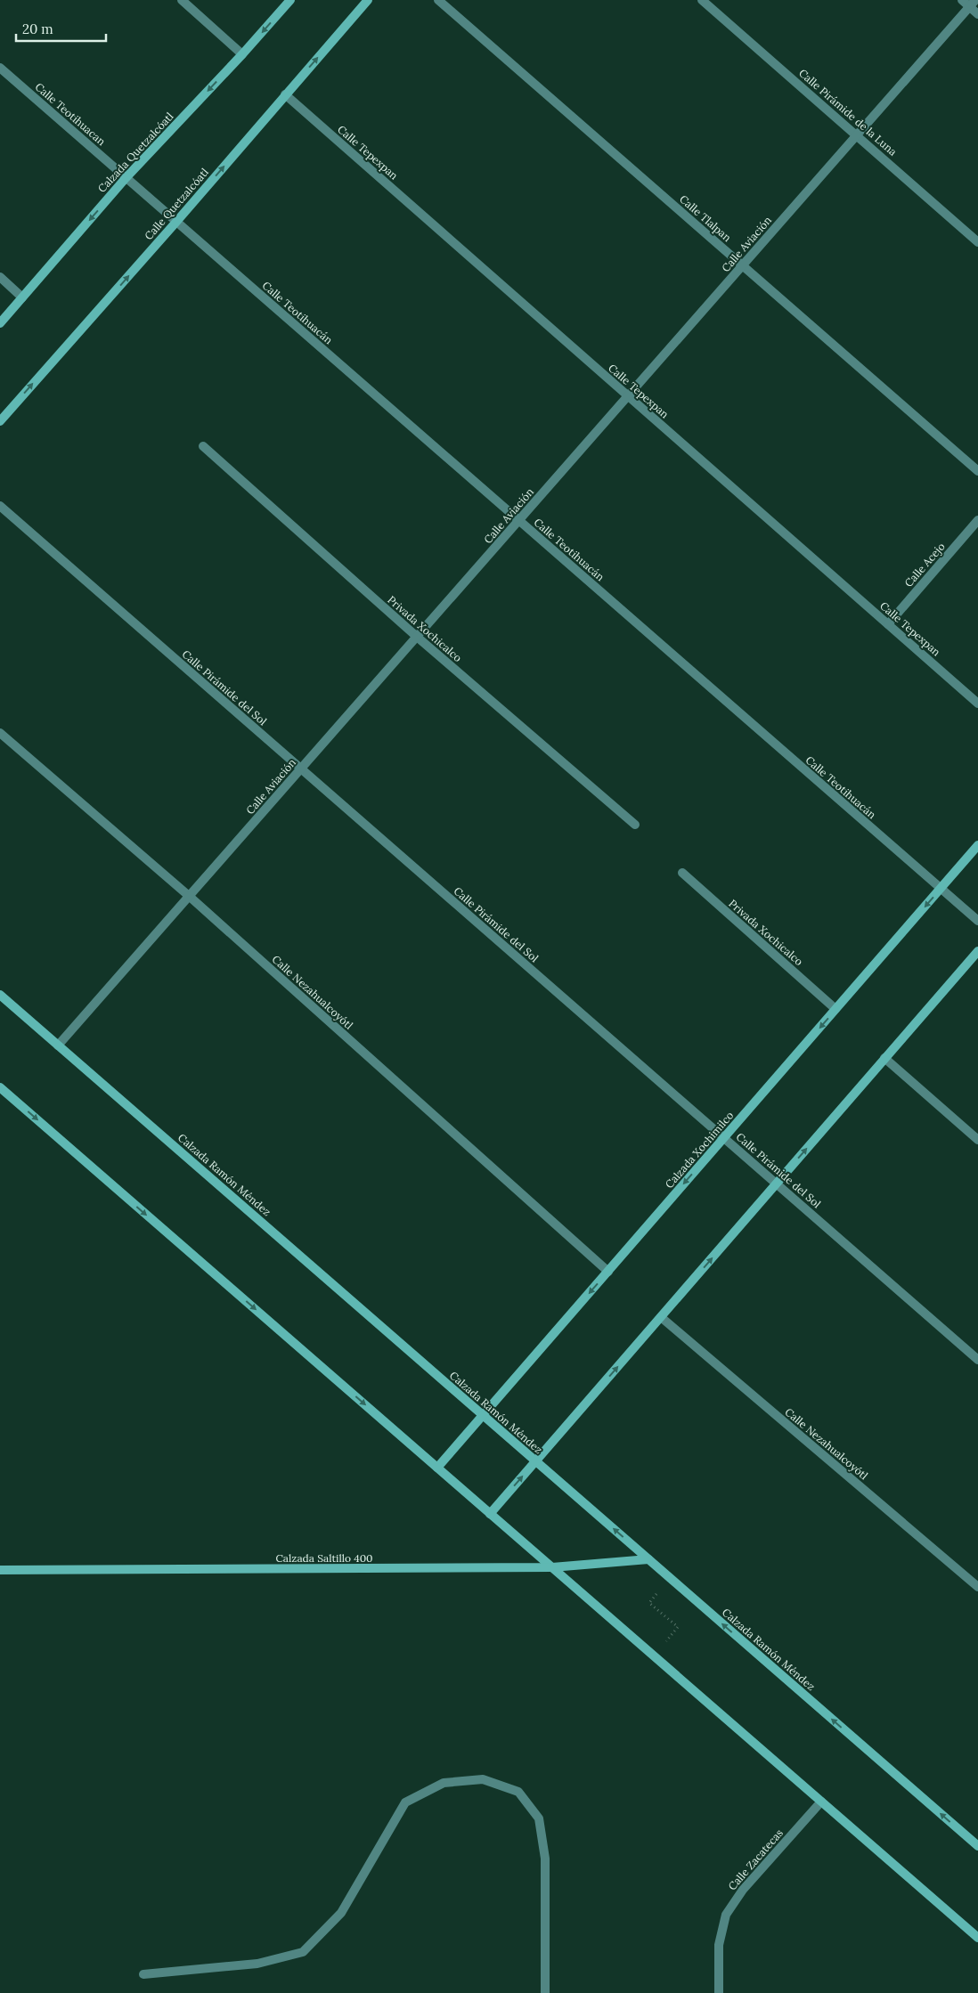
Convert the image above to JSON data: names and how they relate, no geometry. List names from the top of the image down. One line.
{"streets":{"street":["Calle Pirámide de la Luna","Calle Teotihuacan","Calzada Quetzalcóatl","Calle Tepexpan","Calle Quetzalcóatl","Calle Tlalpan","Calle Aviación","Calle Teotihuacán","Calle Acejo","Privada Xochicalco","Calle Pirámide del Sol","Calle Nezahualcoyótl","Calzada Xochimilco","Calzada Ramón Méndez","Calzada Saltillo 400","Calle Zacatecas"]},"crossings":[["Calle Pirámide de la Luna","Calle Aviación"],["Calle Teotihuacan","Calzada Quetzalcóatl"],["Calle Teotihuacan","Calle Teotihuacán"],["Calzada Quetzalcóatl","Calle Teotihuacán"],["Calle Tepexpan","Calle Quetzalcóatl"],["Calle Tepexpan","Calle Aviación"],["Calle Tepexpan","Calle Acejo"],["Calle Quetzalcóatl","Calle Teotihuacán"],["Calle Tlalpan","Calle Aviación"],["Calle Aviación","Calle Teotihuacán"],["Calle Aviación","Privada Xochicalco"],["Calle Aviación","Calle Pirámide del Sol"],["Calle Aviación","Calle Nezahualcoyótl"],["Calle Aviación","Calzada Ramón Méndez"],["Calle Teotihuacán","Calzada Xochimilco"],["Privada Xochicalco","Calzada Xochimilco"],["Calle Pirámide del Sol","Calzada Xochimilco"],["Calle Nezahualcoyótl","Calzada Xochimilco"],["Calzada Xochimilco","Calzada Ramón Méndez"],["Calzada Ramón Méndez","Calzada Saltillo 400"]],"one_way":["Calzada Quetzalcóatl","Calle Quetzalcóatl"],"scale_bar":"20 m"}
